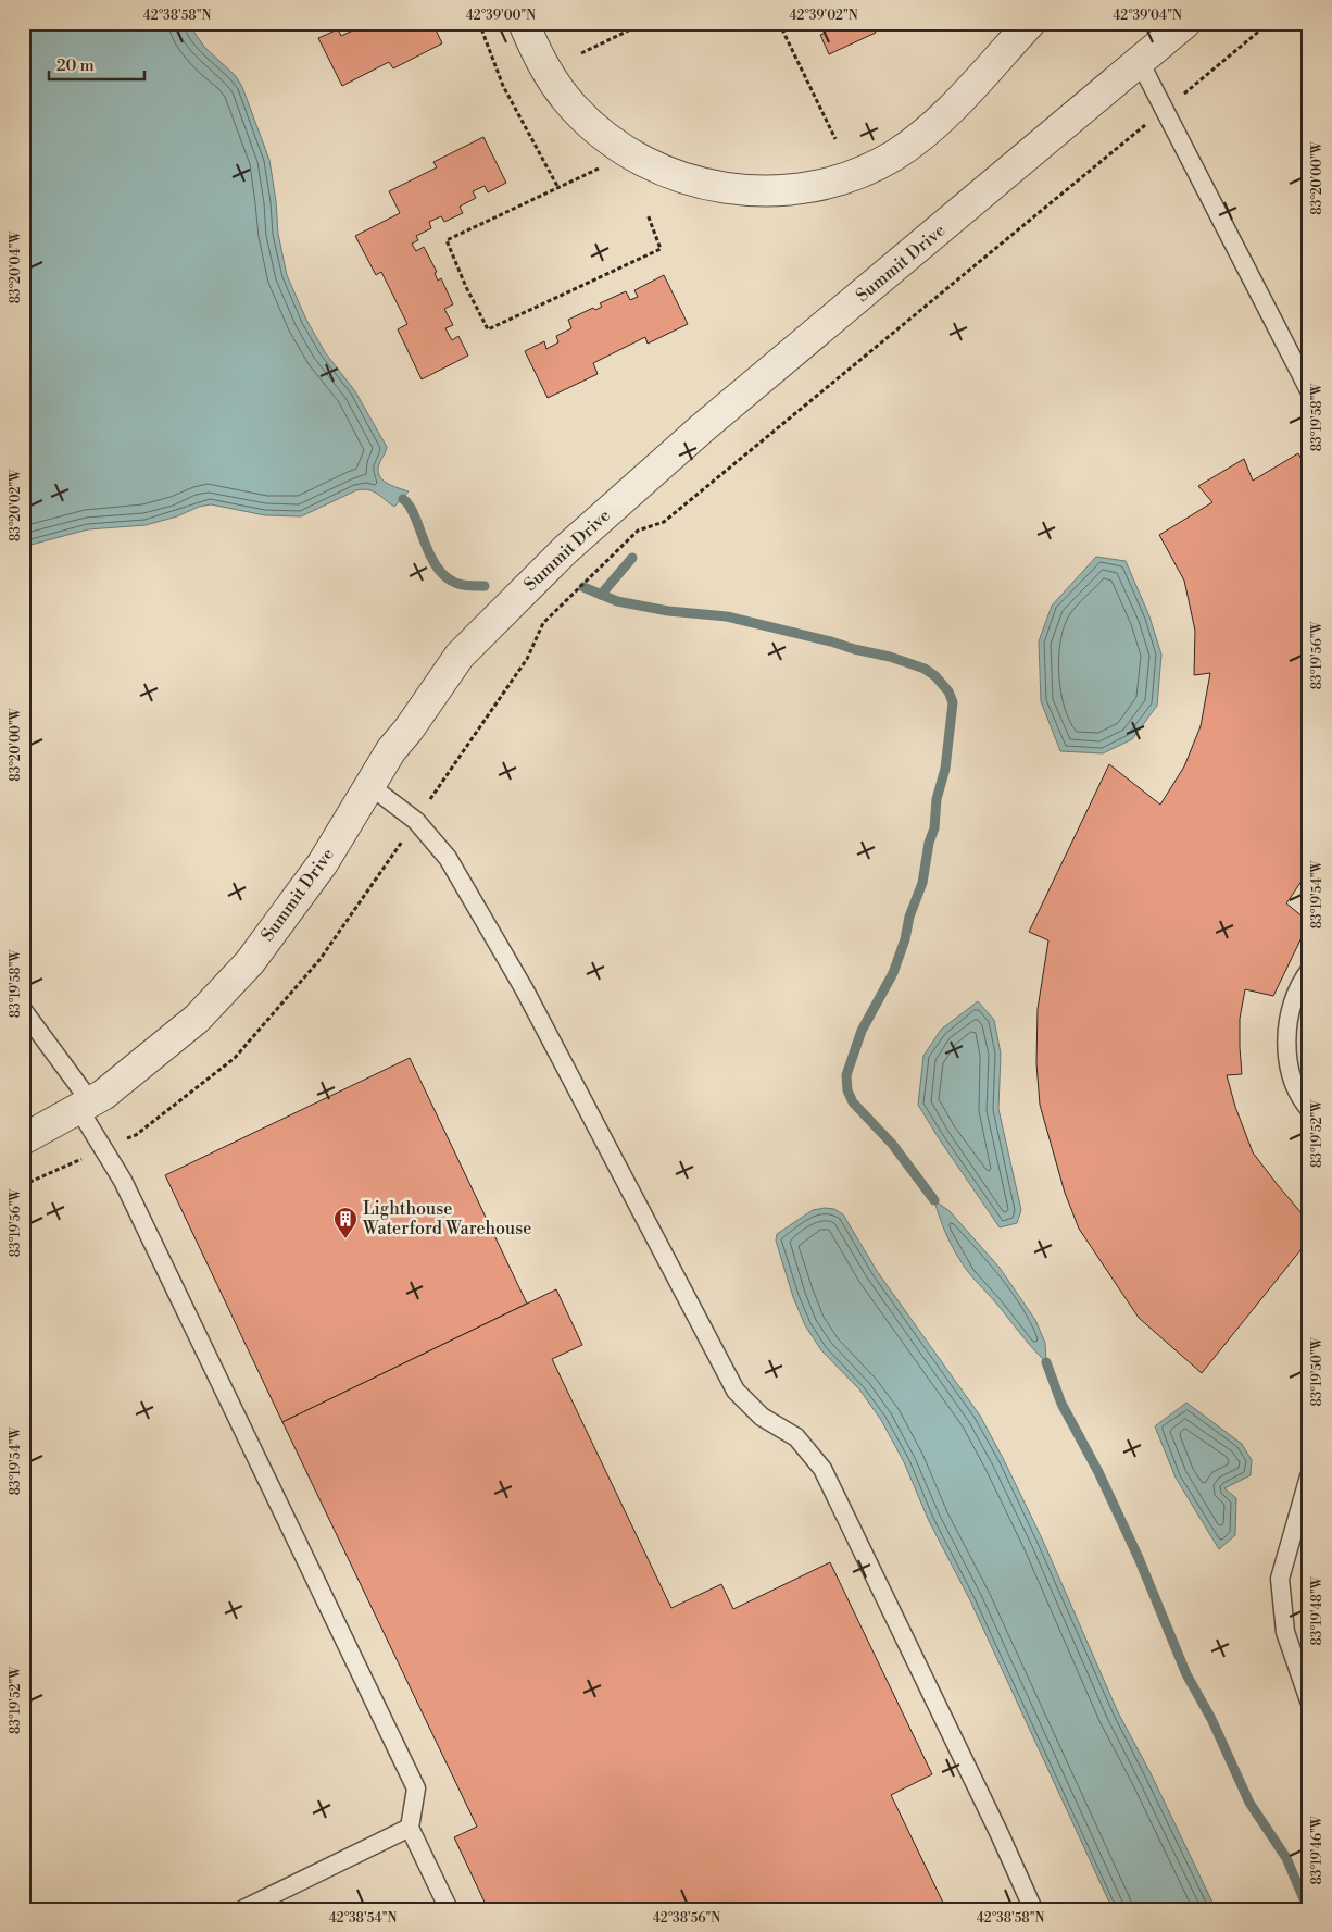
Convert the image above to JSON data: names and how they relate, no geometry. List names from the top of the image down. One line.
{"streets":{"street":["Summit Drive"]},"places":{"building":["Lighthouse Waterford Warehouse"]},"scale_bar":"20 m","coordinates":["42°38'58\"N","42°39'00\"N","42°39'02\"N","42°39'04\"N","83°20'00\"W","83°20'04\"W","83°19'58\"W","83°20'02\"W","83°19'56\"W","83°19'54\"W","83°19'52\"W","83°19'50\"W","83°19'48\"W","83°19'46\"W","42°38'54\"N","42°38'56\"N"]}
